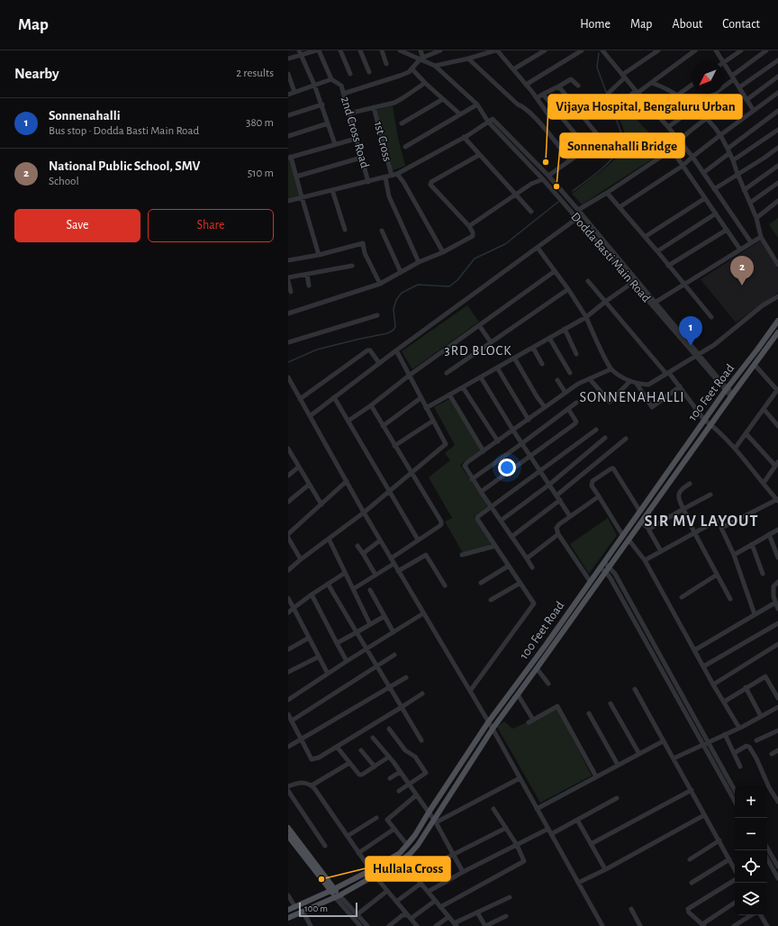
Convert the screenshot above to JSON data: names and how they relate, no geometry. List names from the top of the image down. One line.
{"streets":{"main road":["100 Feet Road"],"street":["2nd Cross Road","1st Cross","Dodda Basti Main Road"]},"crossings":[["Dodda Basti Main Road","100 Feet Road"]],"districts":["3RD BLOCK","SONNENAHALLI","SIR MV LAYOUT"],"places":["Vijaya Hospital, Bengaluru Urban","Sonnenahalli Bridge","Hullala Cross"],"scale_bar":"100 m","north":"bottom left","page":{"header":"Map","nav":["Home","Map","About","Contact"],"heading":["Nearby","2 results"],"list":[{"mark":"1","name":"Sonnenahalli","note":"Bus stop · Dodda Basti Main Road","value":"380 m"},{"mark":"2","name":"National Public School, SMV","note":"School","value":"510 m"}],"buttons":["Save","Share"],"pins":["2","1"],"map_buttons":["+","−"],"scale":"100 m"}}
